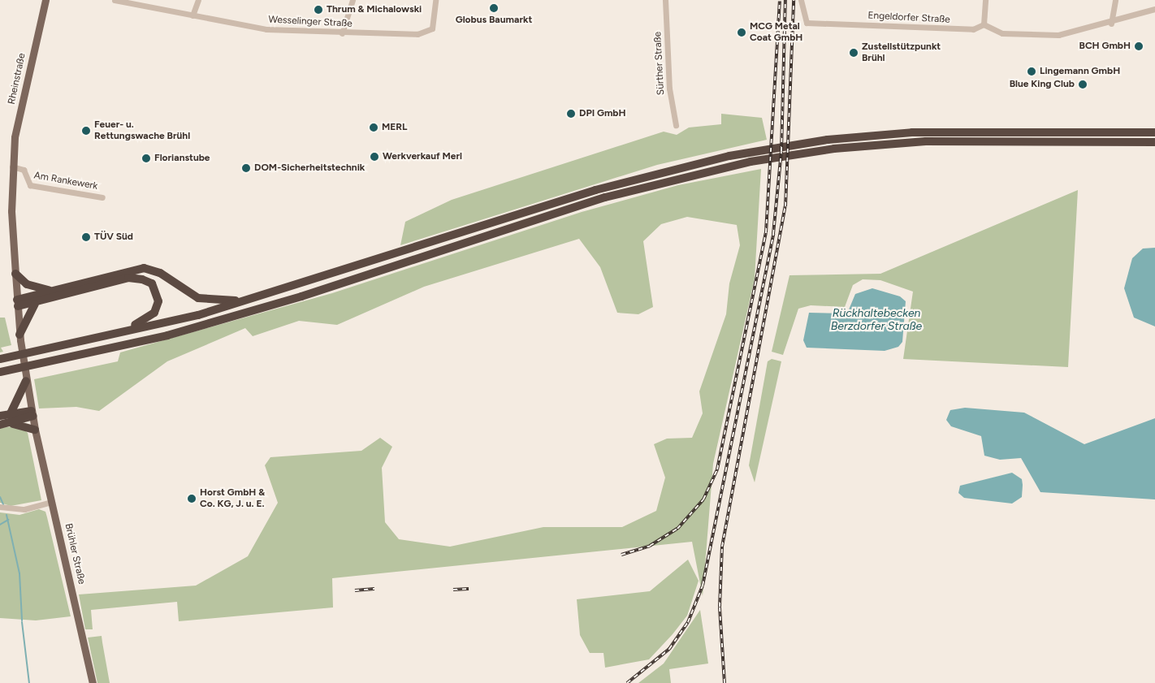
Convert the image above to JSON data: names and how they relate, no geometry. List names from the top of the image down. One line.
{"streets":{"main road":["Rheinstraße","Brühler Straße"],"street":["Engeldorfer Straße","Wesselinger Straße","Sürther Straße","Am Rankewerk"]},"crossings":[["Rheinstraße","Am Rankewerk"],["Rheinstraße","Brühler Straße"]],"water":["Rückhaltebecken Berzdorfer Straße"],"places":["Globus Baumarkt","Thrum & Michalowski","MCG Metal Coat GmbH","BCH GmbH","Zustellstützpunkt Brühl","Lingemann GmbH","Blue King Club","DPI GmbH","MERL","Feuer- u. Rettungswache Brühl","Werkverkauf Merl","Florianstube","DOM-Sicherheitstechnik","TÜV Süd","Horst GmbH & Co. KG, J. u. E."]}
